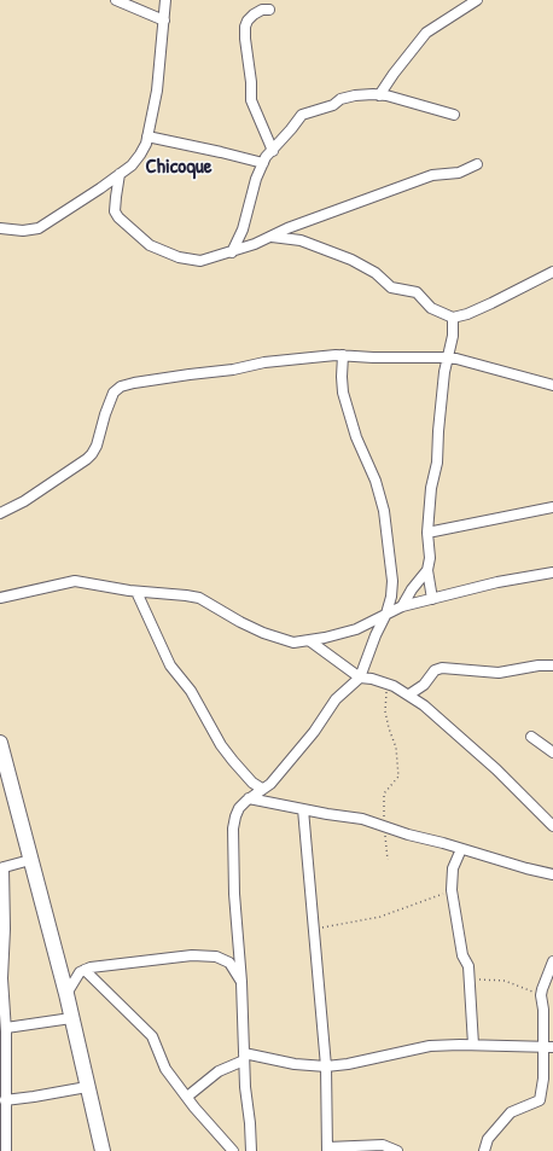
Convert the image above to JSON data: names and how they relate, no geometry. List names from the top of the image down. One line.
{"districts":["Chicoque"]}
